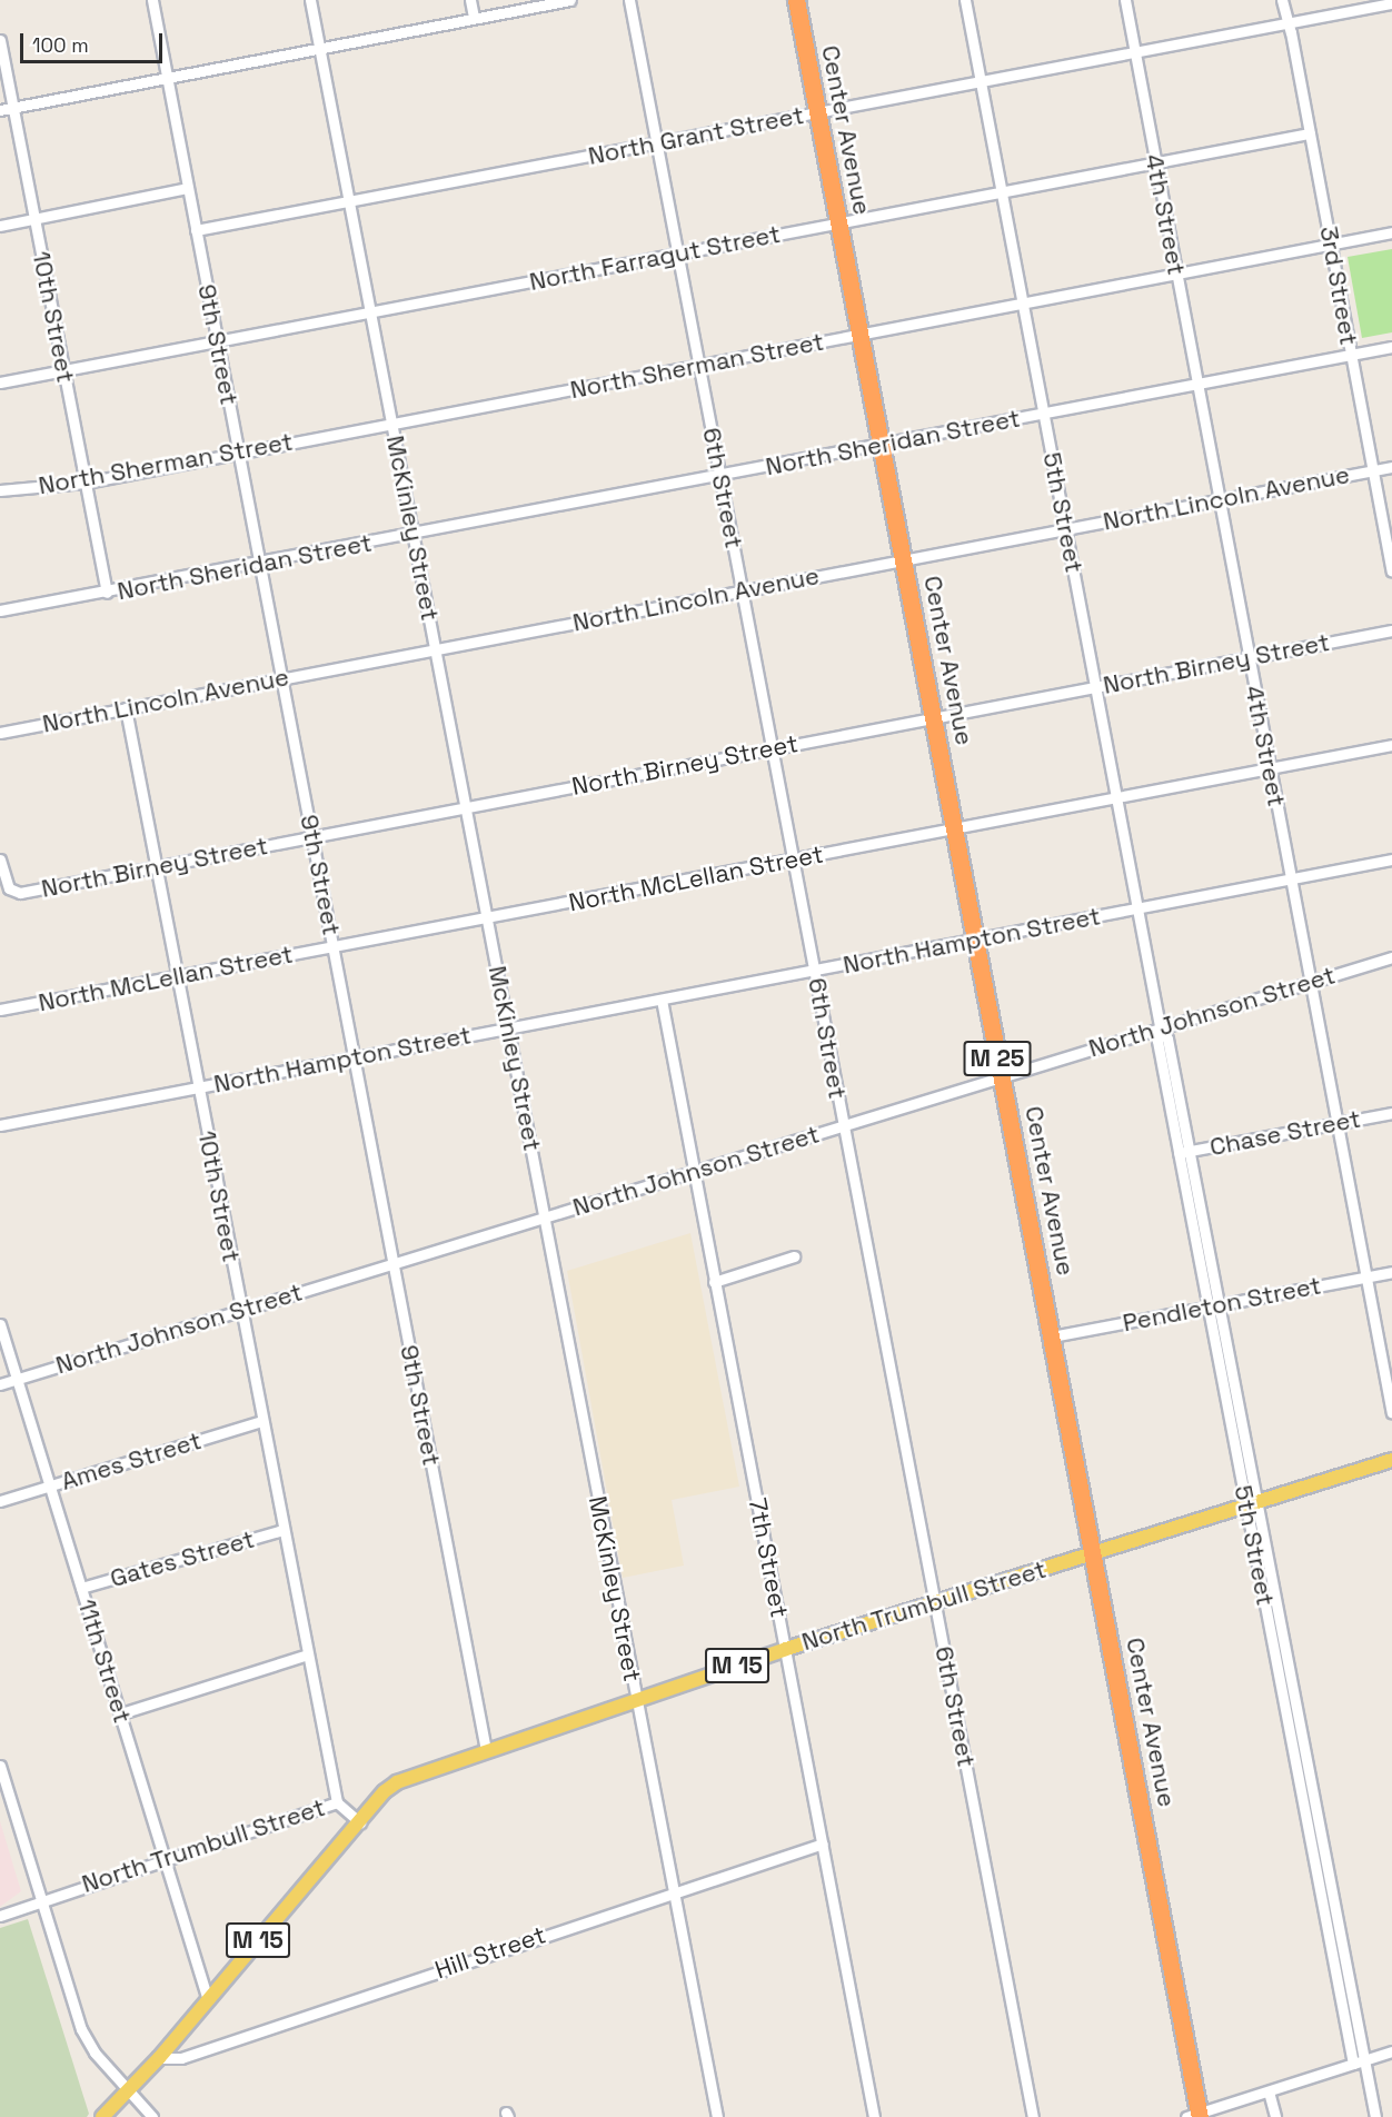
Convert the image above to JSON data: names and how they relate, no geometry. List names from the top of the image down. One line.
{"streets":{"highway":["Center Avenue","M 25"],"main road":["North Trumbull Street","M 15"],"street":["North Grant Street","4th Street","North Farragut Street","3rd Street","10th Street","9th Street","North Sherman Street","North Sheridan Street","6th Street","North Lincoln Avenue","5th Street","McKinley Street","North Birney Street","North McLellan Street","North Hampton Street","North Johnson Street","Chase Street","Pendleton Street","Ames Street","7th Street","Gates Street","11th Street","Hill Street"]},"crossings":[["Center Avenue","North Grant Street"],["Center Avenue","North Farragut Street"],["Center Avenue","North Sherman Street"],["Center Avenue","North Sheridan Street"],["Center Avenue","North Lincoln Avenue"],["Center Avenue","North Birney Street"],["Center Avenue","North McLellan Street"],["Center Avenue","North Hampton Street"],["Center Avenue","North Johnson Street"],["Center Avenue","Pendleton Street"],["Center Avenue","North Trumbull Street"],["North Grant Street","4th Street"],["North Grant Street","3rd Street"],["North Grant Street","9th Street"],["North Grant Street","6th Street"],["North Grant Street","5th Street"],["North Grant Street","McKinley Street"],["4th Street","North Farragut Street"],["4th Street","North Sherman Street"],["4th Street","North Sheridan Street"],["4th Street","North Lincoln Avenue"],["4th Street","North Birney Street"],["4th Street","North McLellan Street"],["4th Street","North Hampton Street"],["4th Street","North Johnson Street"],["4th Street","Chase Street"],["4th Street","Pendleton Street"],["North Farragut Street","3rd Street"],["North Farragut Street","10th Street"],["North Farragut Street","9th Street"],["North Farragut Street","6th Street"],["North Farragut Street","5th Street"],["North Farragut Street","McKinley Street"],["3rd Street","North Sherman Street"],["3rd Street","North Sheridan Street"],["3rd Street","North Lincoln Avenue"],["10th Street","North Sherman Street"],["10th Street","North Sheridan Street"],["10th Street","North Lincoln Avenue"],["10th Street","North Birney Street"],["10th Street","North McLellan Street"],["10th Street","North Hampton Street"],["10th Street","North Johnson Street"],["10th Street","Ames Street"],["10th Street","Gates Street"],["10th Street","North Trumbull Street"],["9th Street","North Sherman Street"],["9th Street","North Sheridan Street"],["9th Street","North Lincoln Avenue"],["9th Street","North Birney Street"],["9th Street","North McLellan Street"],["9th Street","North Hampton Street"],["9th Street","North Johnson Street"],["9th Street","North Trumbull Street"],["North Sherman Street","6th Street"],["North Sherman Street","5th Street"],["North Sherman Street","McKinley Street"],["North Sheridan Street","6th Street"],["North Sheridan Street","5th Street"],["North Sheridan Street","McKinley Street"],["6th Street","North Lincoln Avenue"],["6th Street","North Birney Street"],["6th Street","North McLellan Street"],["6th Street","North Hampton Street"],["6th Street","North Johnson Street"],["6th Street","North Trumbull Street"],["North Lincoln Avenue","5th Street"],["North Lincoln Avenue","McKinley Street"],["5th Street","North Birney Street"],["5th Street","North McLellan Street"],["5th Street","North Hampton Street"],["5th Street","North Johnson Street"],["5th Street","Chase Street"],["5th Street","Pendleton Street"],["5th Street","North Trumbull Street"],["McKinley Street","North Birney Street"],["McKinley Street","North McLellan Street"],["McKinley Street","North Hampton Street"],["McKinley Street","North Johnson Street"],["McKinley Street","North Trumbull Street"],["McKinley Street","Hill Street"],["North Hampton Street","7th Street"],["North Johnson Street","7th Street"],["North Johnson Street","11th Street"],["Ames Street","11th Street"],["7th Street","North Trumbull Street"],["7th Street","Hill Street"],["Gates Street","11th Street"],["North Trumbull Street","11th Street"],["North Trumbull Street","M 15"],["11th Street","M 15"],["M 15","Hill Street"]],"scale_bar":"100 m"}
